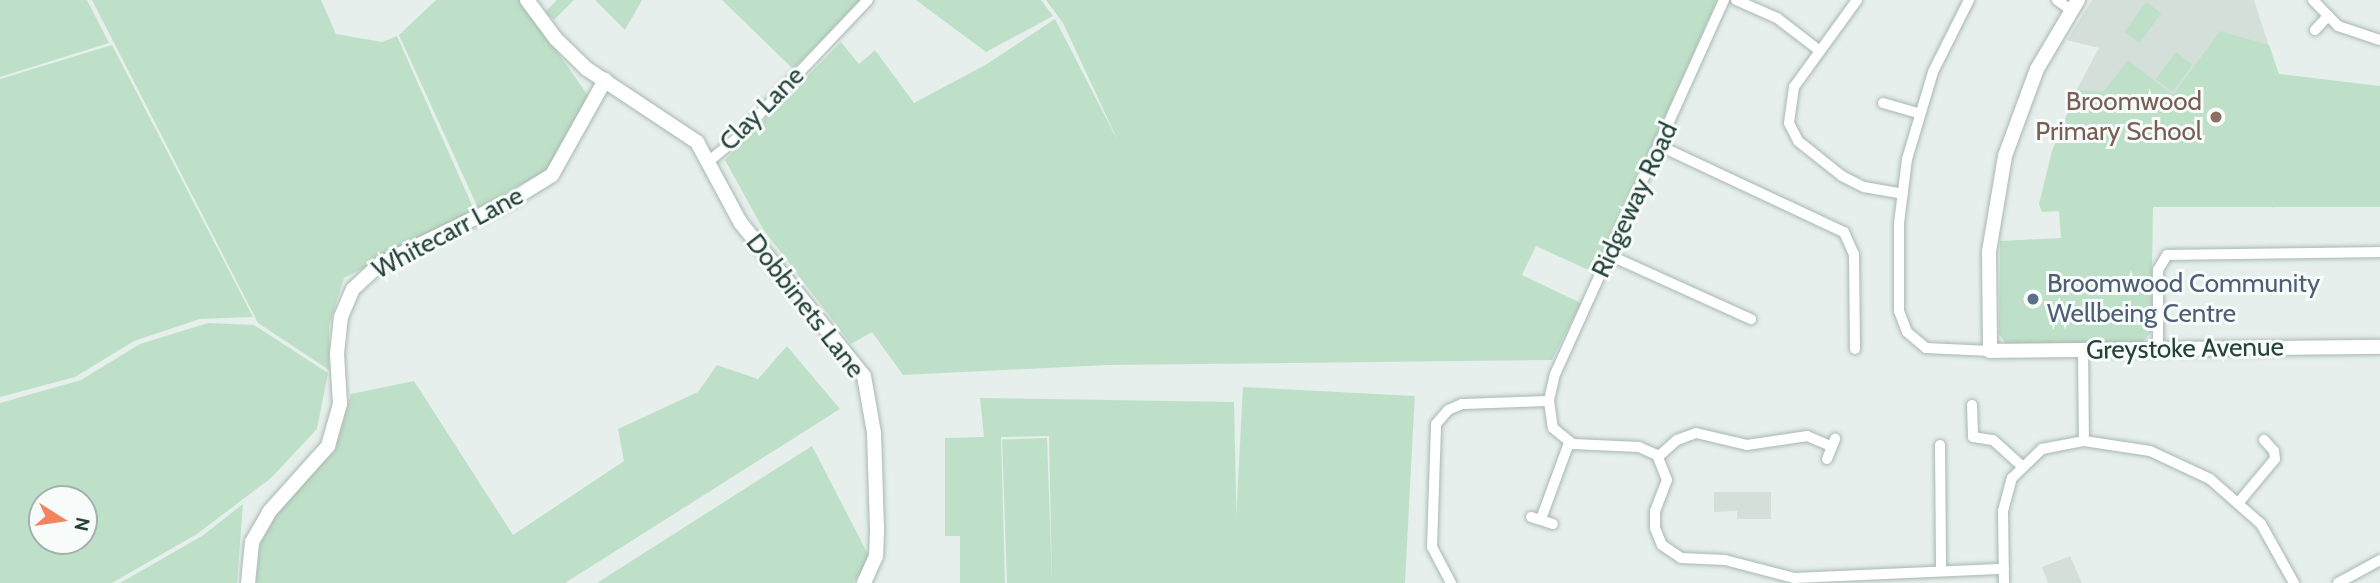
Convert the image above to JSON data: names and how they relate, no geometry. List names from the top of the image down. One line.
{"streets":{"street":["Clay Lane","Ridgeway Road","Whitecarr Lane","Dobbinets Lane","Greystoke Avenue"]},"crossings":[["Clay Lane","Whitecarr Lane"],["Clay Lane","Dobbinets Lane"]],"places":["Broomwood Primary School","Broomwood Community Wellbeing Centre"],"north":"right"}
